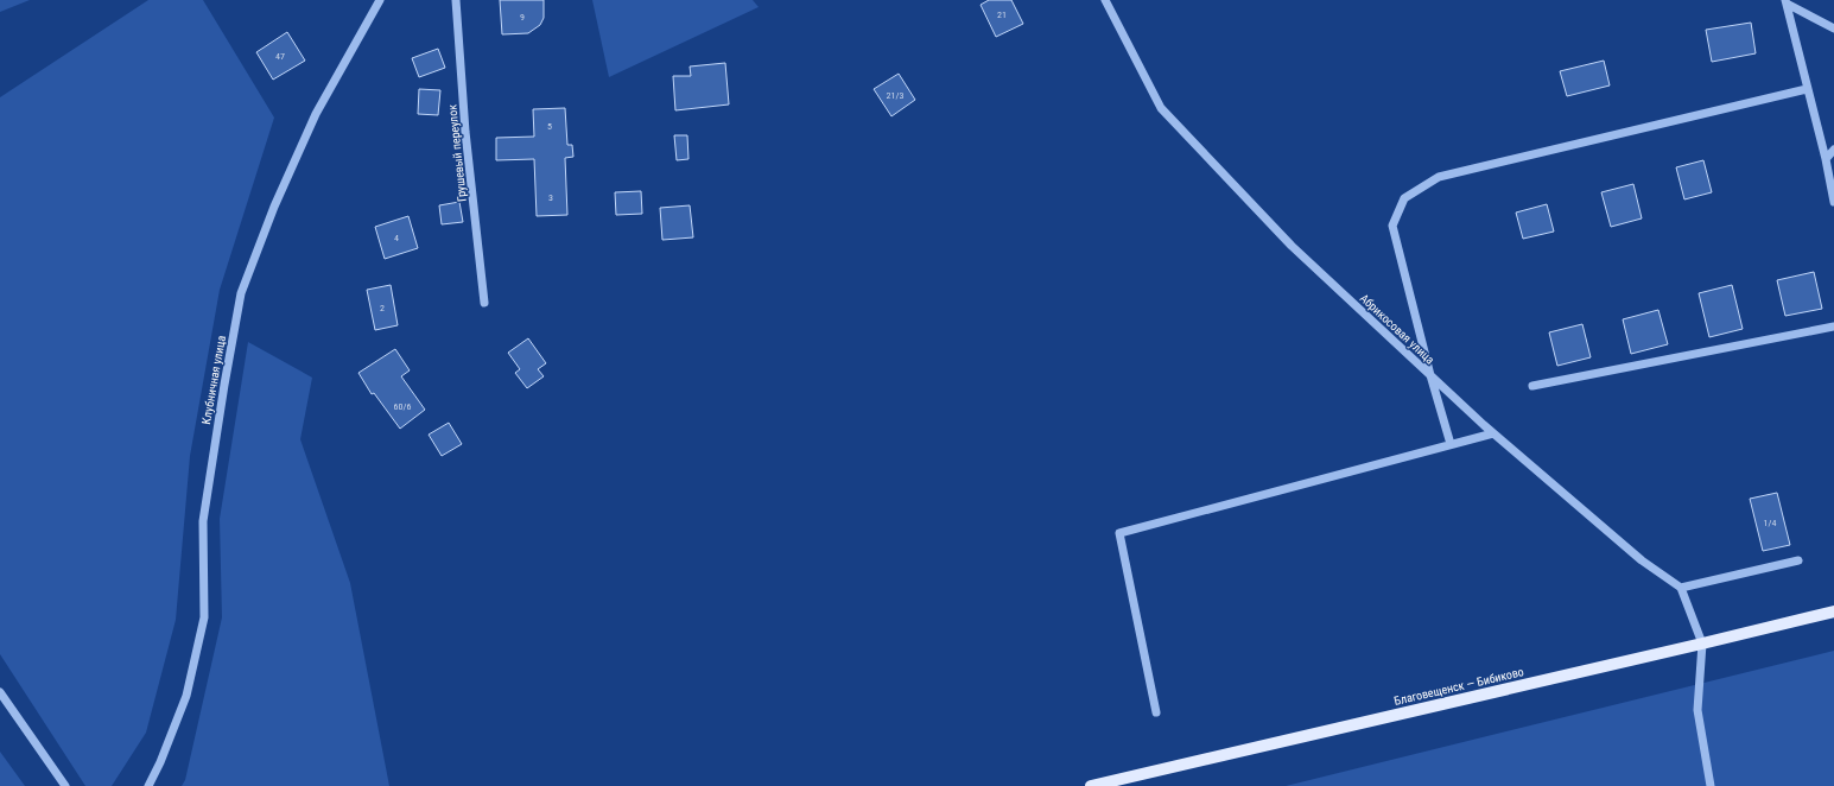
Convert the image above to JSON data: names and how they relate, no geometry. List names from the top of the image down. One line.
{"streets":{"main road":["Благовещенск — Бибиково"],"street":["Грушевый переулок","Абрикосовая улица","Клубничная улица"]},"house_numbers":["21","9","47","21/3","5","3","4","2","60/6","1/4"]}
